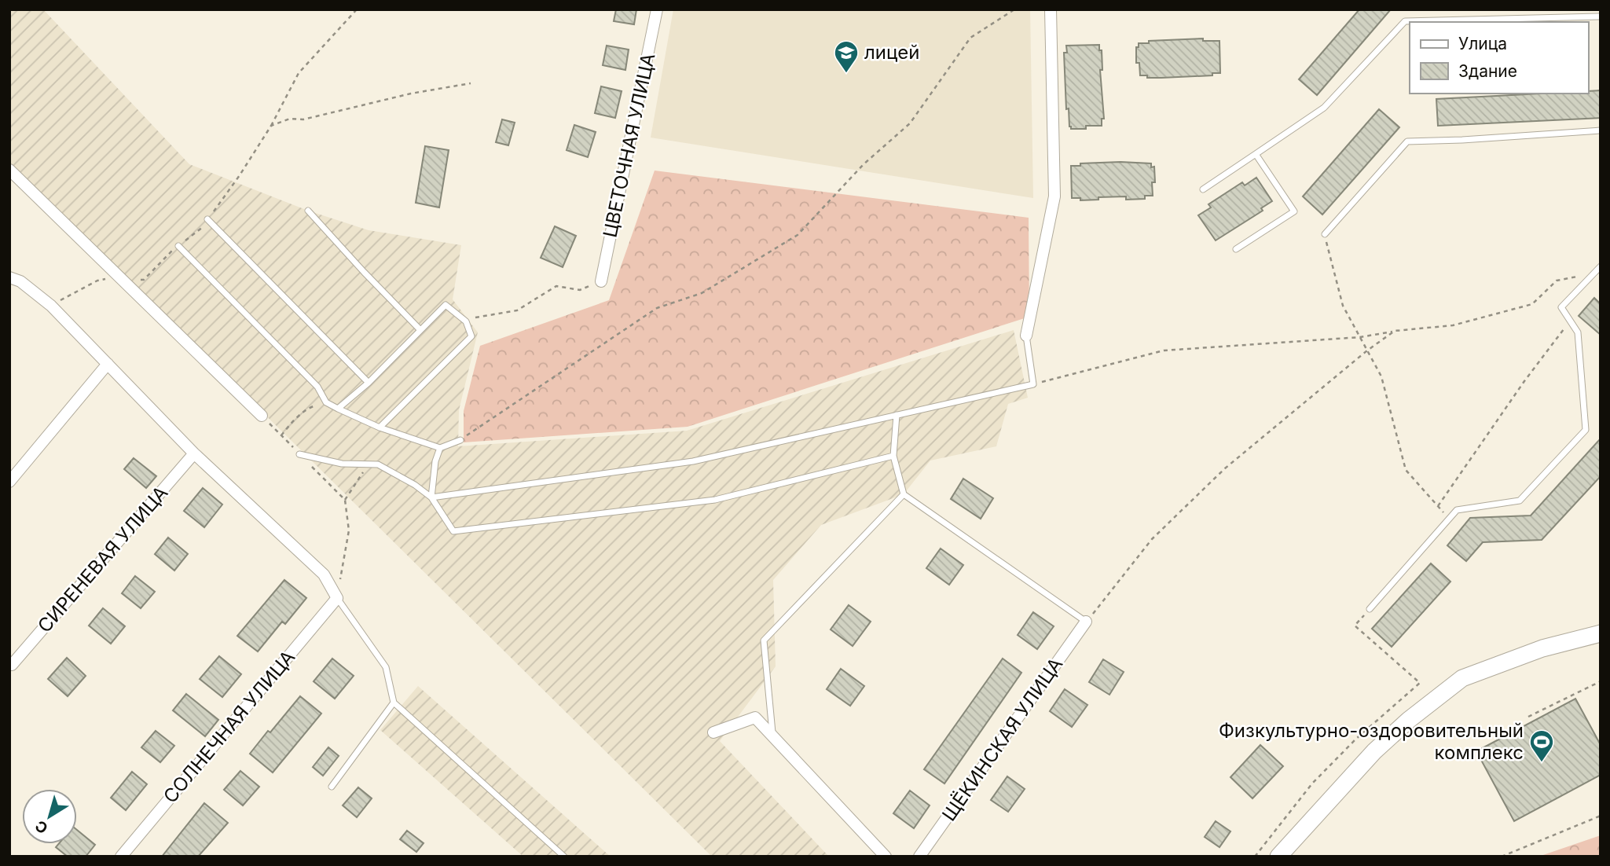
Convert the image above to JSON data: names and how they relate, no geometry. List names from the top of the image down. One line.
{"streets":{"street":["ЦВЕТОЧНАЯ УЛИЦА","СИРЕНЕВАЯ УЛИЦА","СОЛНЕЧНАЯ УЛИЦА","ЩЁКИНСКАЯ УЛИЦА"]},"places":{"school or university":["лицей"],"sports":["Физкультурно-оздоровительный комплекс"]},"legend":["Улица","Здание"],"north":"bottom left"}
